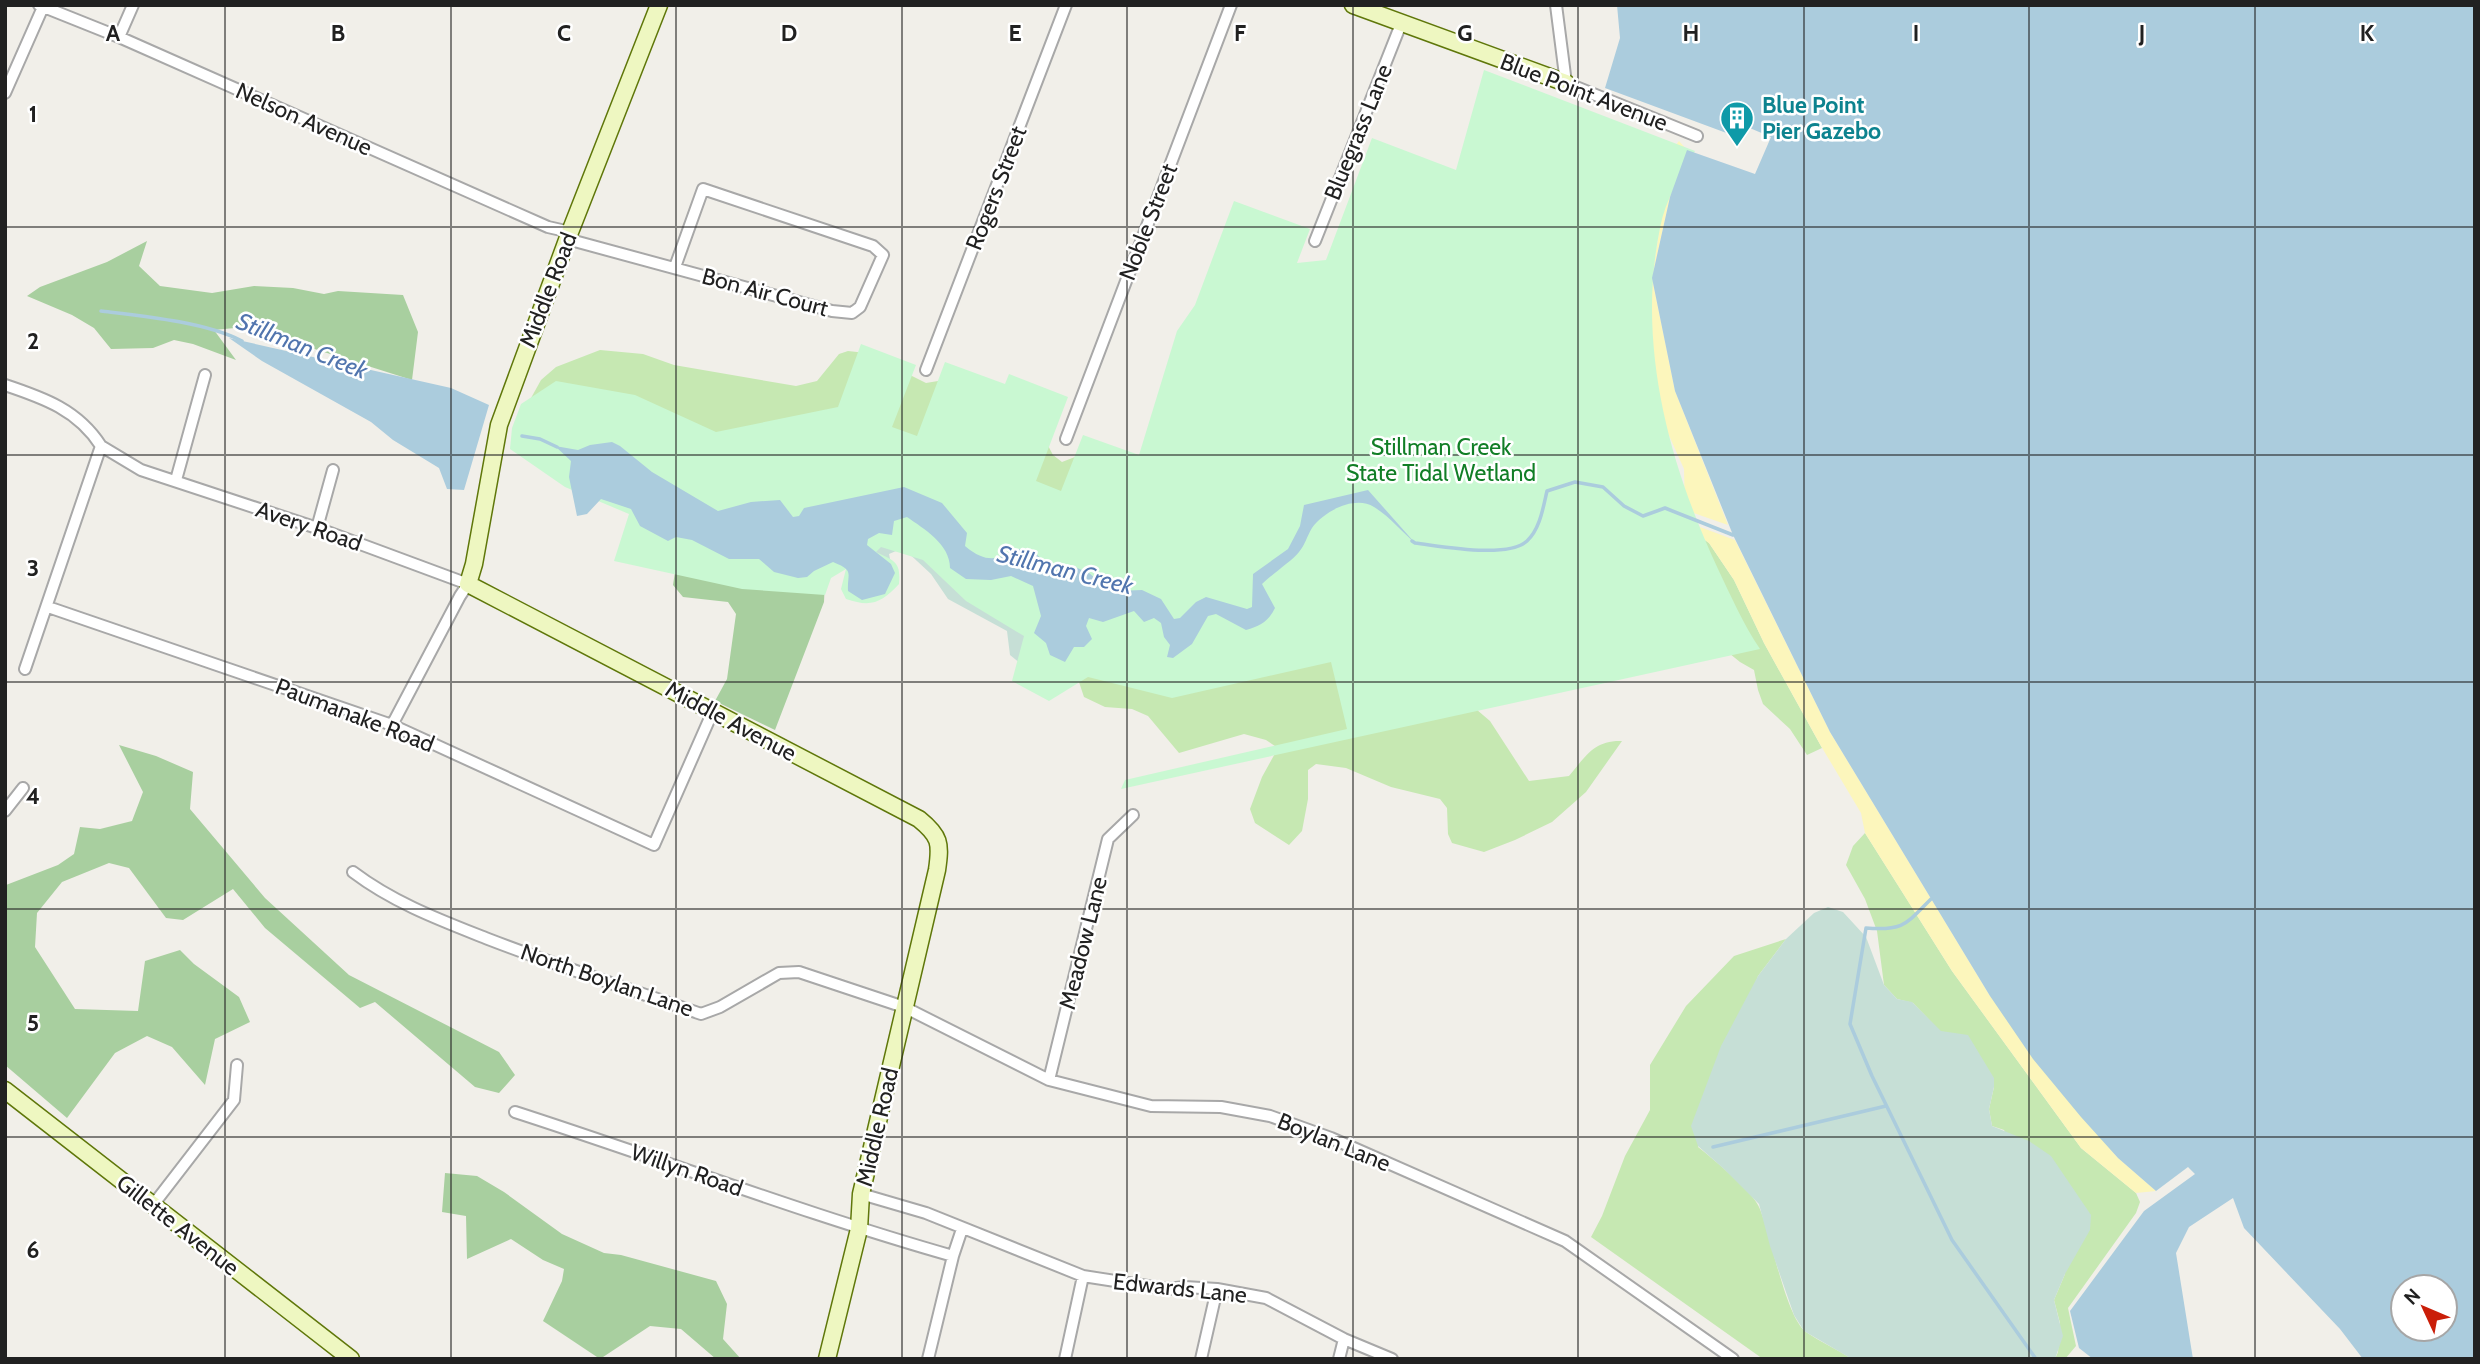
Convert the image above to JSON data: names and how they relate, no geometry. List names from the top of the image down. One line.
{"streets":{"main road":["Blue Point Avenue","Middle Road","Middle Avenue","Gillette Avenue"],"street":["Nelson Avenue","Bluegrass Lane","Rogers Street","Noble Street","Bon Air Court","Avery Road","Paumanake Road","Meadow Lane","North Boylan Lane","Boylan Lane","Willyn Road","Edwards Lane"]},"crossings":[["Blue Point Avenue","Bluegrass Lane"],["Nelson Avenue","Middle Road"],["Nelson Avenue","Bon Air Court"],["Middle Road","Avery Road"],["Middle Road","Middle Avenue"],["Middle Road","North Boylan Lane"],["Middle Road","Boylan Lane"],["Middle Road","Willyn Road"],["Middle Road","Edwards Lane"],["Avery Road","Middle Avenue"],["Paumanake Road","Middle Avenue"],["Meadow Lane","Boylan Lane"],["North Boylan Lane","Boylan Lane"]],"water":["Stillman Creek"],"parks":["Stillman Creek State Tidal Wetland"],"places":{"building":["Blue Point Pier Gazebo"]},"north":"top left","grid":{"columns":["A","B","C","D","E","F","G","H","I","J","K"],"rows":["1","2","3","4","5","6"]}}
